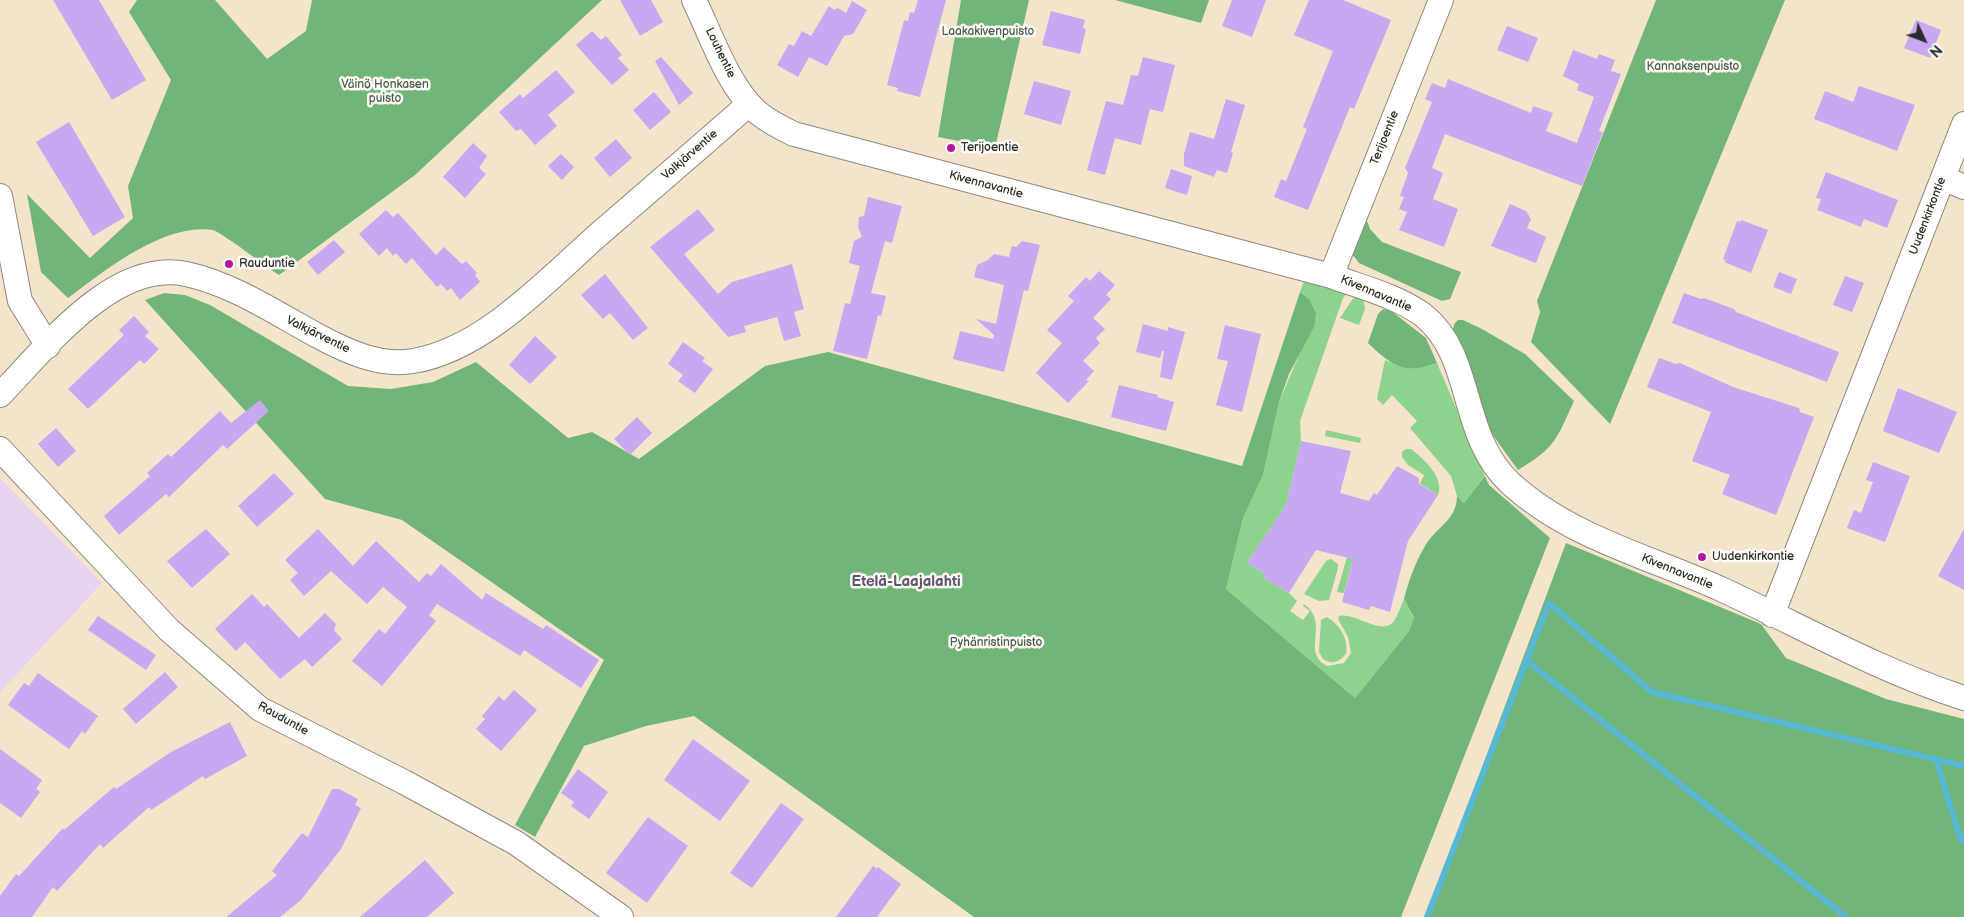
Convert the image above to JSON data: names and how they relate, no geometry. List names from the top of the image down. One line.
{"streets":{"street":["Louhentie","Terijoentie","Valkjärventie","Kivennavantie","Uudenkirkontie","Rauduntie"]},"crossings":[["Louhentie","Valkjärventie"],["Louhentie","Kivennavantie"],["Terijoentie","Kivennavantie"],["Valkjärventie","Kivennavantie"],["Kivennavantie","Uudenkirkontie"]],"districts":["Etelä-Laajalahti"],"parks":["Laakakivenpuisto","Kannaksenpuisto","Väinö Honkasen puisto","Pyhänristinpuisto"],"places":["Terijoentie","Rauduntie","Uudenkirkontie"],"north":"bottom right"}
